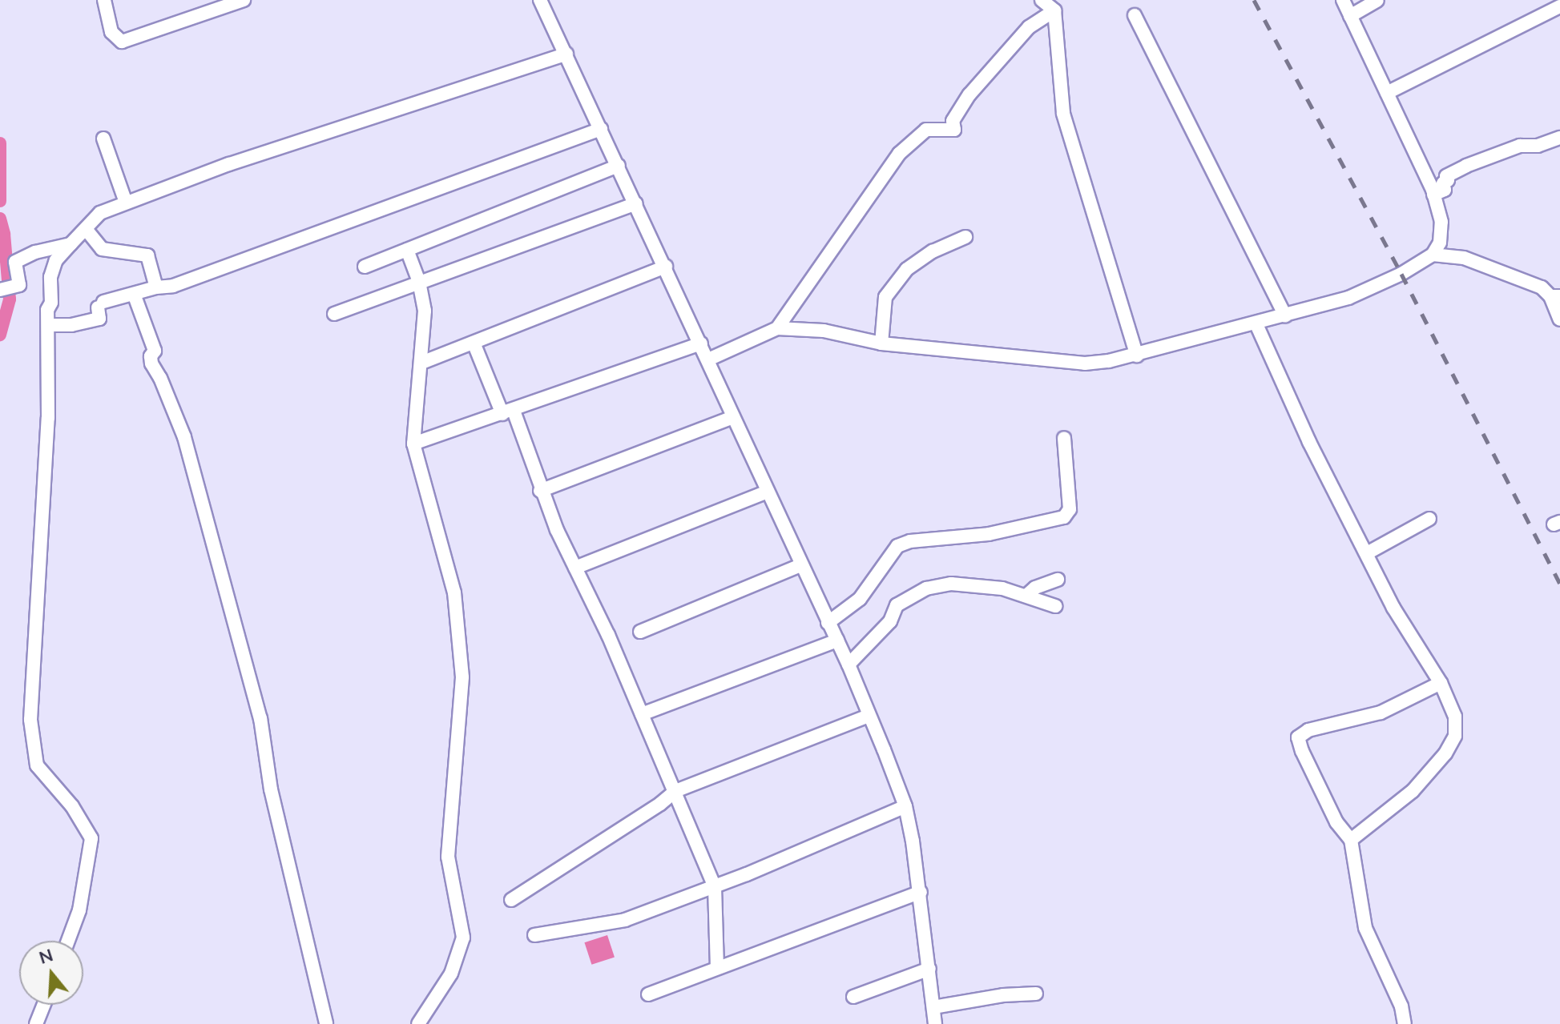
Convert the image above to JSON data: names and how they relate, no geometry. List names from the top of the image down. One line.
{"north":"top"}
